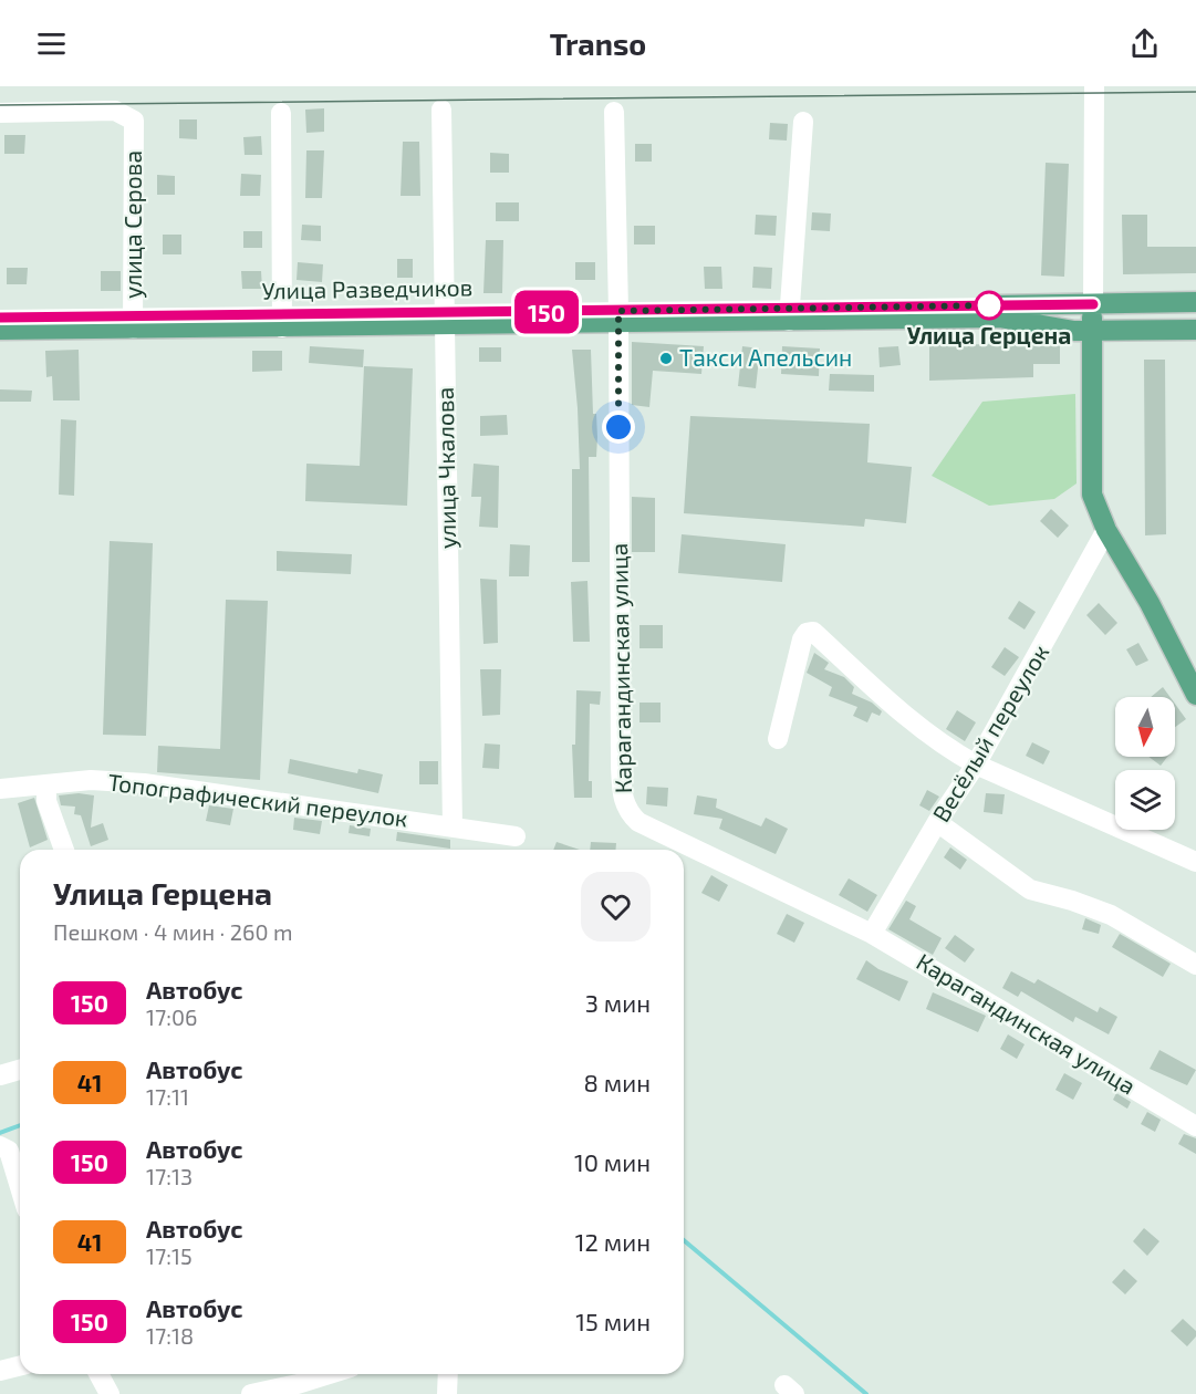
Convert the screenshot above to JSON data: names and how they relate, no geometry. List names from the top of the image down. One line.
{"streets":{"main road":["Улица Разведчиков"],"street":["улица Серова","улица Чкалова","Карагандинская улица","Весёлый переулок","Топографический переулок"]},"crossings":[["улица Серова","Улица Разведчиков"],["Улица Разведчиков","улица Чкалова"],["Улица Разведчиков","Карагандинская улица"],["улица Чкалова","Топографический переулок"],["Карагандинская улица","Весёлый переулок"]],"places":["Улица Герцена","Такси Апельсин"],"lines":["bus line 150"],"north":"bottom","page":{"header":"Transo","on_map":"150","heading":["Улица Герцена","Пешком · 4 мин · 260 m"],"list":[{"mark":"150","name":"Автобус","note":"17:06","value":"3 мин"},{"mark":"41","name":"Автобус","note":"17:11","value":"8 мин"},{"mark":"150","name":"Автобус","note":"17:13","value":"10 мин"},{"mark":"41","name":"Автобус","note":"17:15","value":"12 мин"},{"mark":"150","name":"Автобус","note":"17:18","value":"15 мин"}]}}
